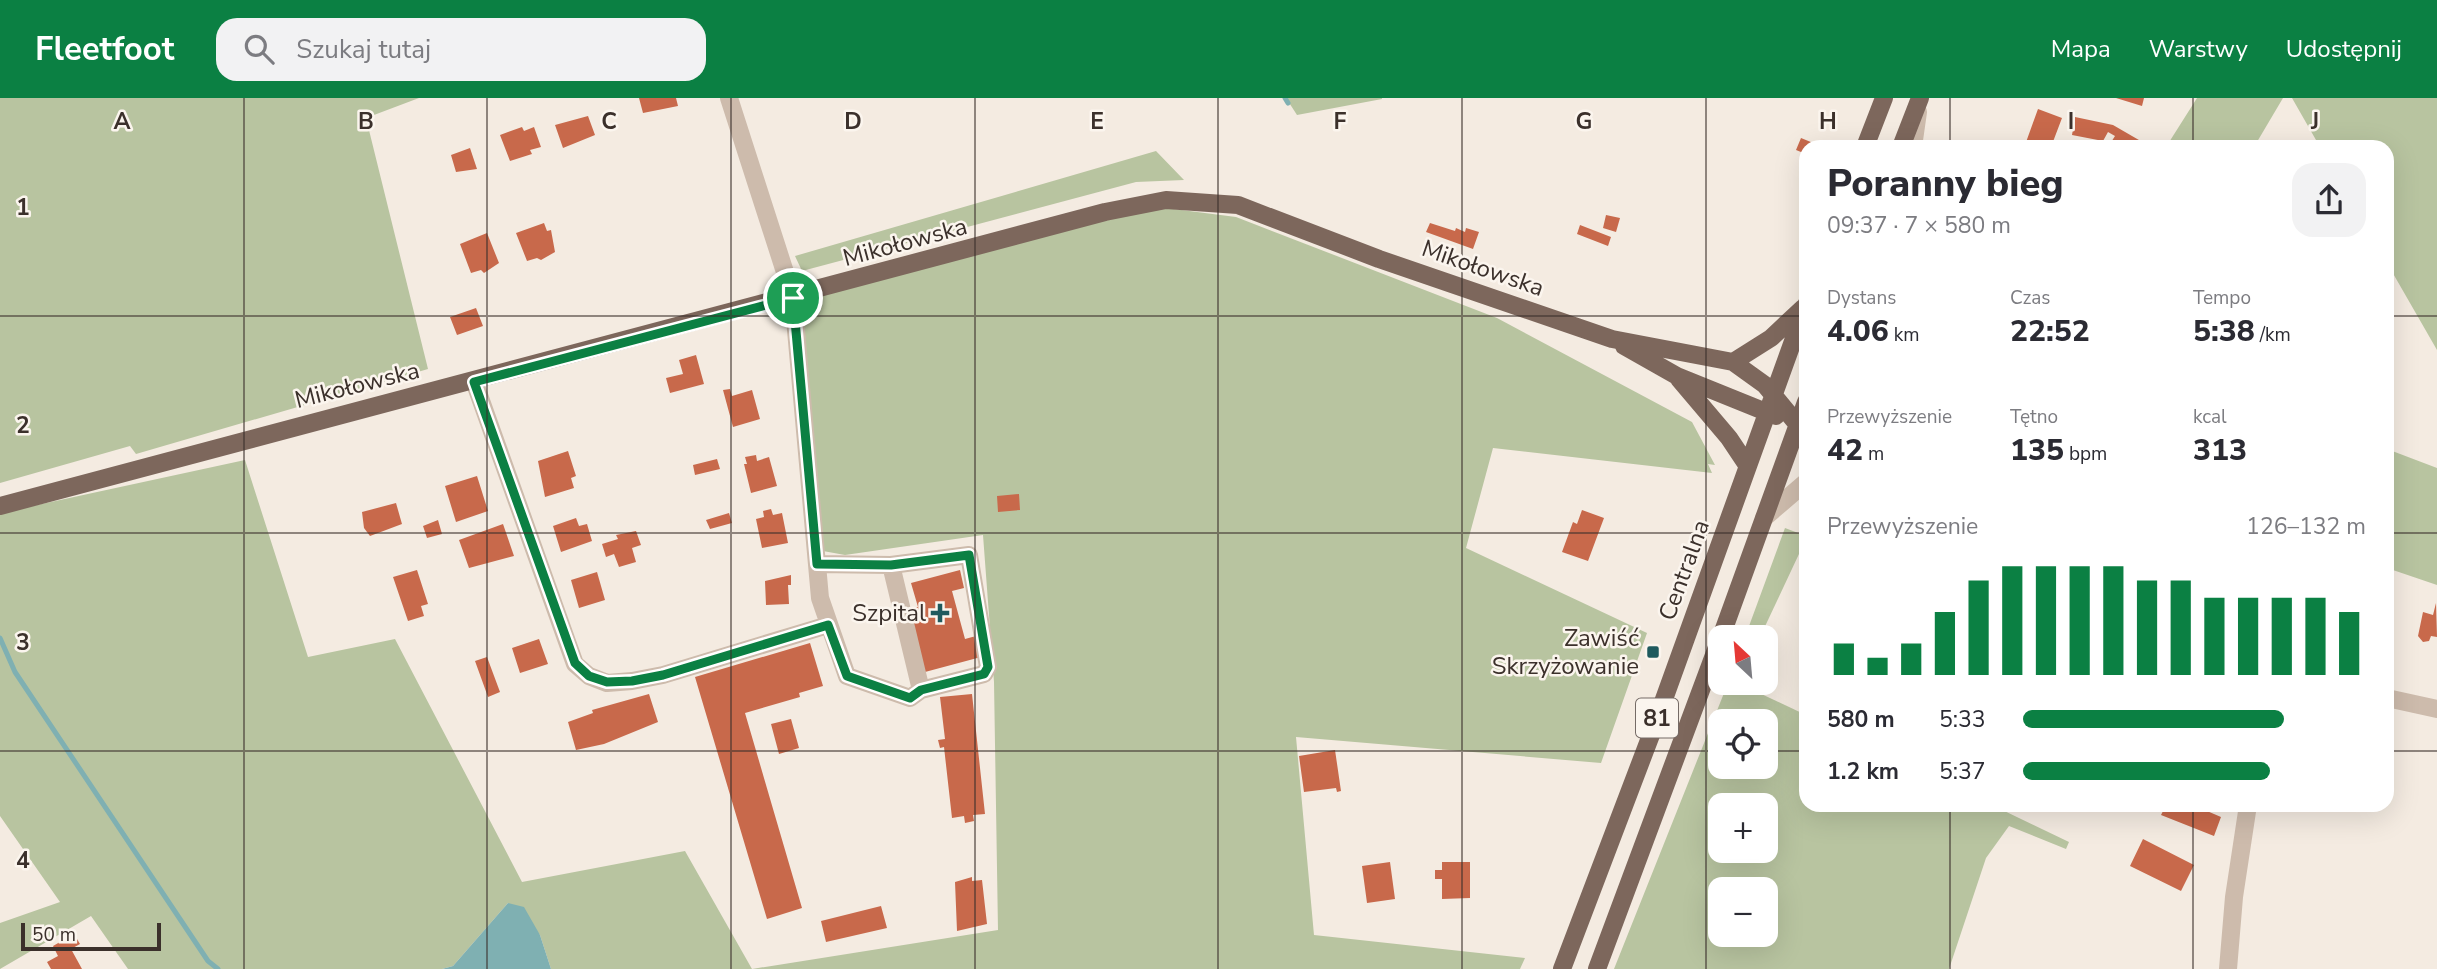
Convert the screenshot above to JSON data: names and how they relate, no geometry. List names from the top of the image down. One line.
{"streets":{"main road":["Mikołowska","Centralna","81"]},"crossings":[["Mikołowska","Centralna"]],"places":{"health":["Szpital"],"transit":["Zawiść Skrzyżowanie"]},"scale_bar":"50 m","north":"top left","page":{"header":"Fleetfoot","search":"Szukaj tutaj","nav":["Mapa","Warstwy","Udostępnij"],"heading":["Poranny bieg","09:37 · 7 × 580 m"],"stats":[["Dystans","4.06 km"],["Czas","22:52"],["Tempo","5:38 /km"],["Przewyższenie","42 m"],["Tętno","135 bpm"],["kcal","313"]],"chart":["Przewyższenie","126–132 m"],"map_buttons":["+","−"],"list":[{"name":"580 m","note":"5:33"},{"name":"1.2 km","note":"5:37"}],"scale":"50 m"},"grid":{"columns":["A","B","C","D","E","F","G","H","I","J"],"rows":["1","2","3","4"]}}
